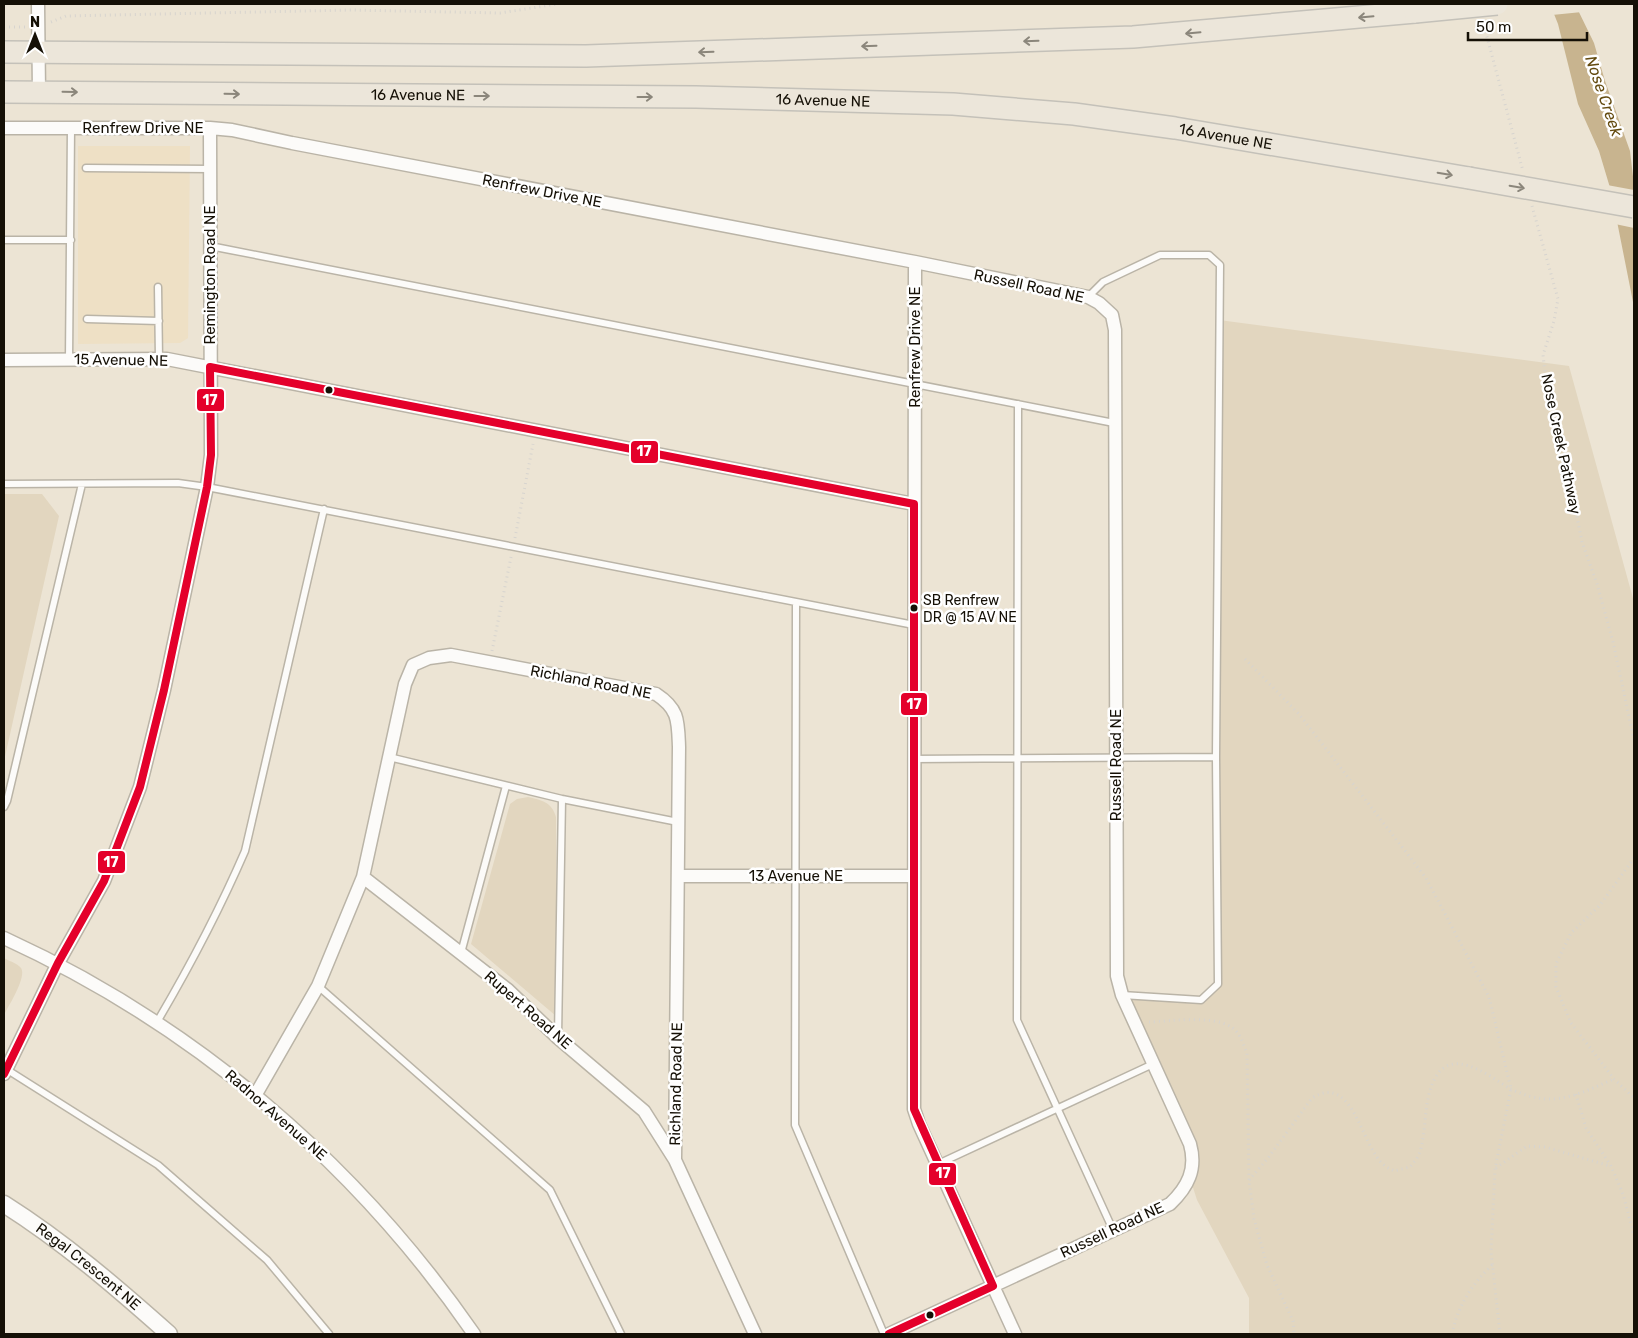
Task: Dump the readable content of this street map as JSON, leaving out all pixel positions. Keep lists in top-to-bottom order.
{
  "streets": {
    "highway": ["16 Avenue NE"],
    "street": [
      "Renfrew Drive NE",
      "Remington Road NE",
      "Russell Road NE",
      "15 Avenue NE",
      "Richland Road NE",
      "13 Avenue NE",
      "Rupert Road NE",
      "Radnor Avenue NE",
      "Regal Crescent NE"
    ],
    "path": ["Nose Creek Pathway"]
  },
  "crossings": [
    ["Renfrew Drive NE", "Remington Road NE"],
    ["Renfrew Drive NE", "Russell Road NE"],
    ["Renfrew Drive NE", "15 Avenue NE"],
    ["Renfrew Drive NE", "13 Avenue NE"],
    ["Remington Road NE", "15 Avenue NE"],
    ["Remington Road NE", "Radnor Avenue NE"],
    ["Richland Road NE", "13 Avenue NE"],
    ["Richland Road NE", "Rupert Road NE"],
    ["Richland Road NE", "Radnor Avenue NE"]
  ],
  "water": ["Nose Creek"],
  "places": ["SB Renfrew DR @ 15 AV NE"],
  "lines": ["transit line 17"],
  "scale_bar": "50 m",
  "north": "top"
}
